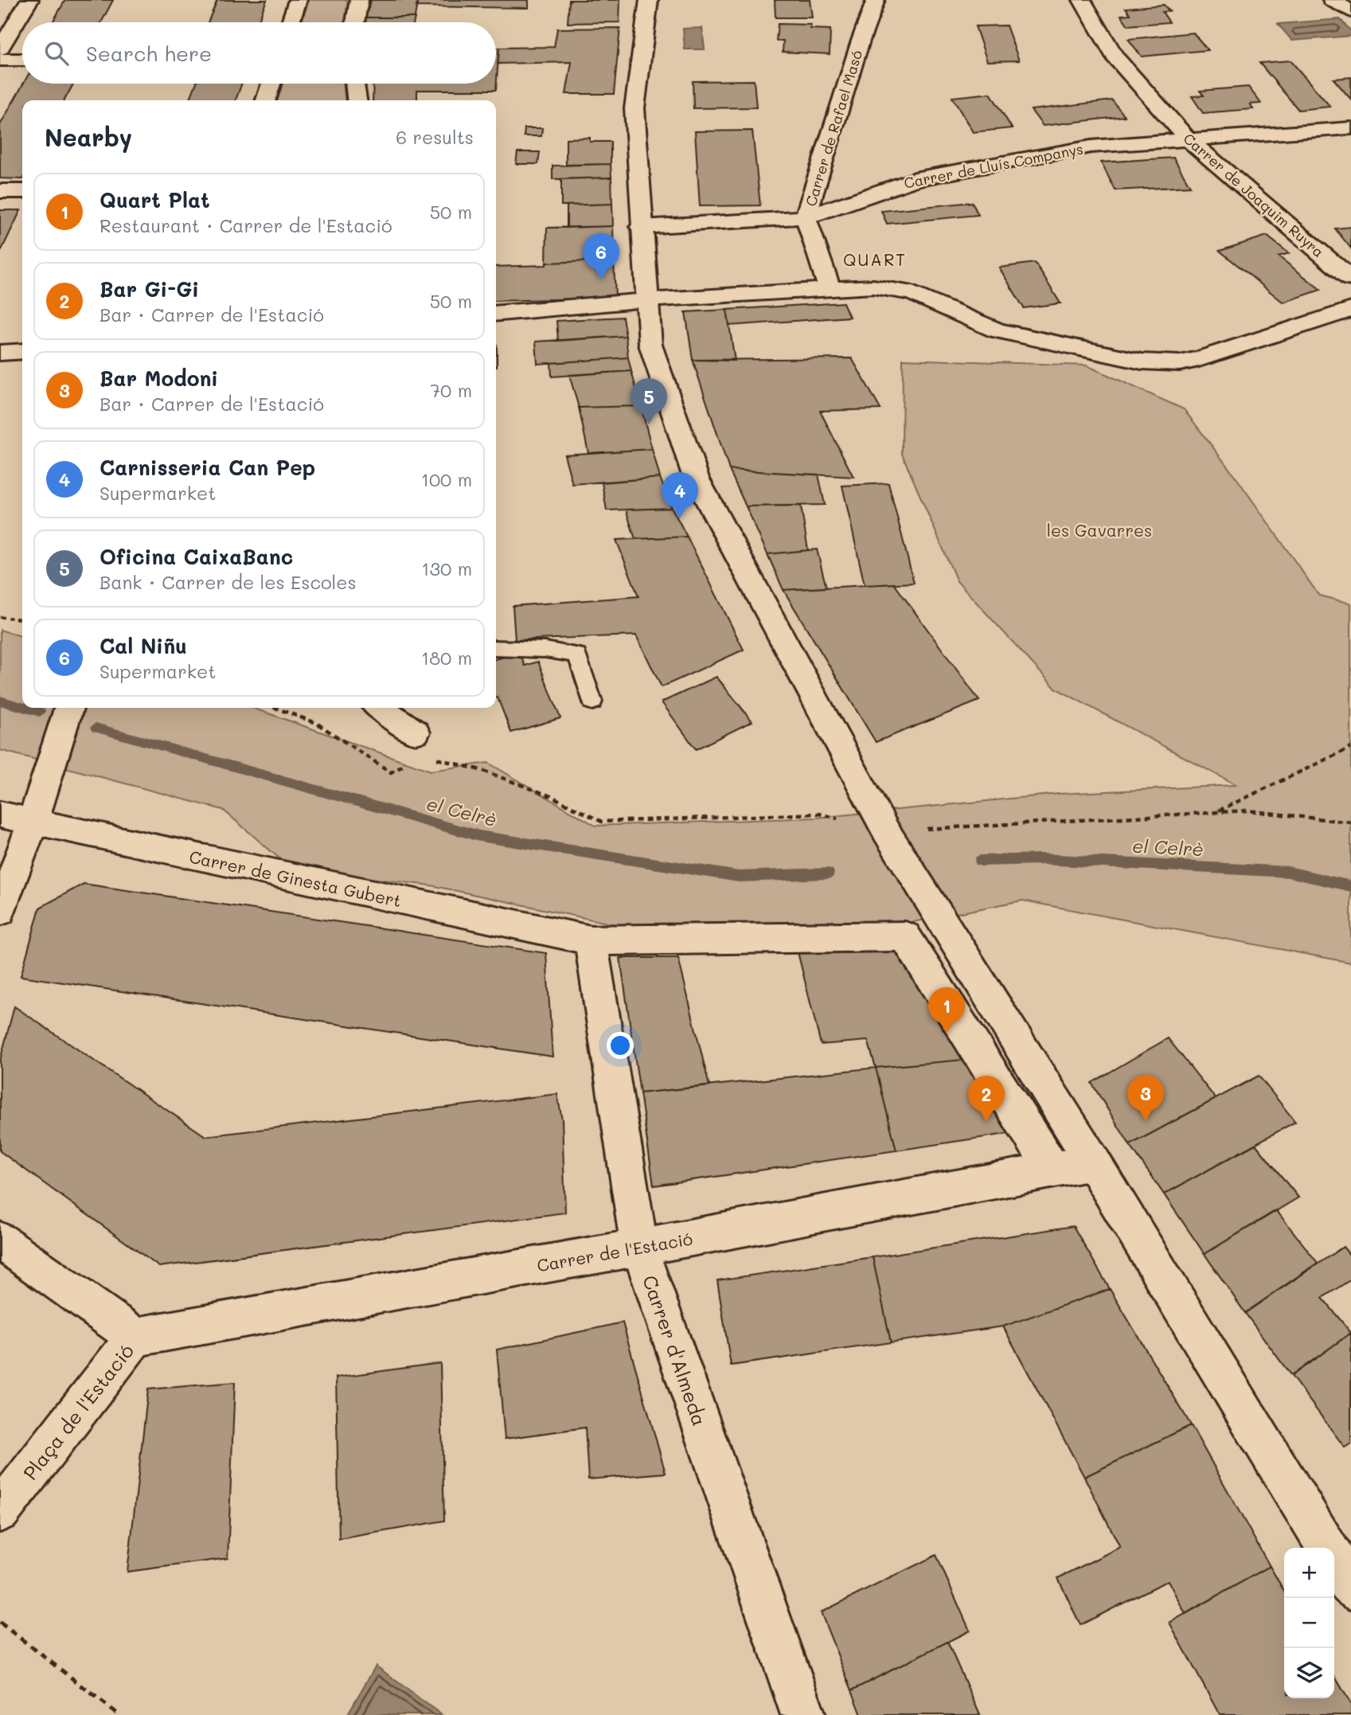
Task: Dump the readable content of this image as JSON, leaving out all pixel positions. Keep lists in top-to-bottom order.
{
  "streets": {
    "street": [
      "Carrer de Rafael Masó",
      "Carrer de Lluís Companys",
      "Carrer de Joaquim Ruyra",
      "Carrer de Ginesta Gubert",
      "Carrer de l'Estació",
      "Carrer d'Almeda",
      "Plaça de l'Estació"
    ]
  },
  "crossings": [
    ["Carrer de Rafael Masó", "Carrer de Lluís Companys"],
    ["Carrer de Lluís Companys", "Carrer de Joaquim Ruyra"],
    ["Carrer de Ginesta Gubert", "Carrer de l'Estació"],
    ["Carrer de Ginesta Gubert", "Carrer d'Almeda"],
    ["Carrer de l'Estació", "Carrer d'Almeda"],
    ["Carrer de l'Estació", "Plaça de l'Estació"]
  ],
  "districts": ["QUART"],
  "water": ["el Celrè"],
  "parks": ["les Gavarres"],
  "page": {
    "search": "Search here",
    "heading": ["Nearby", "6 results"],
    "list": [
      {
        "mark": "1",
        "name": "Quart Plat",
        "note": "Restaurant · Carrer de l'Estació",
        "value": "50 m"
      },
      {
        "mark": "2",
        "name": "Bar Gi-Gi",
        "note": "Bar · Carrer de l'Estació",
        "value": "50 m"
      },
      {
        "mark": "3",
        "name": "Bar Modoni",
        "note": "Bar · Carrer de l'Estació",
        "value": "70 m"
      },
      {
        "mark": "4",
        "name": "Carnisseria Can Pep",
        "note": "Supermarket",
        "value": "100 m"
      },
      {
        "mark": "5",
        "name": "Oficina CaixaBanc",
        "note": "Bank · Carrer de les Escoles",
        "value": "130 m"
      },
      {
        "mark": "6",
        "name": "Cal Niñu",
        "note": "Supermarket",
        "value": "180 m"
      }
    ],
    "pins": [
      "6",
      "5",
      "4",
      "1",
      "3",
      "2"
    ],
    "map_buttons": ["+", "−"]
  }
}
